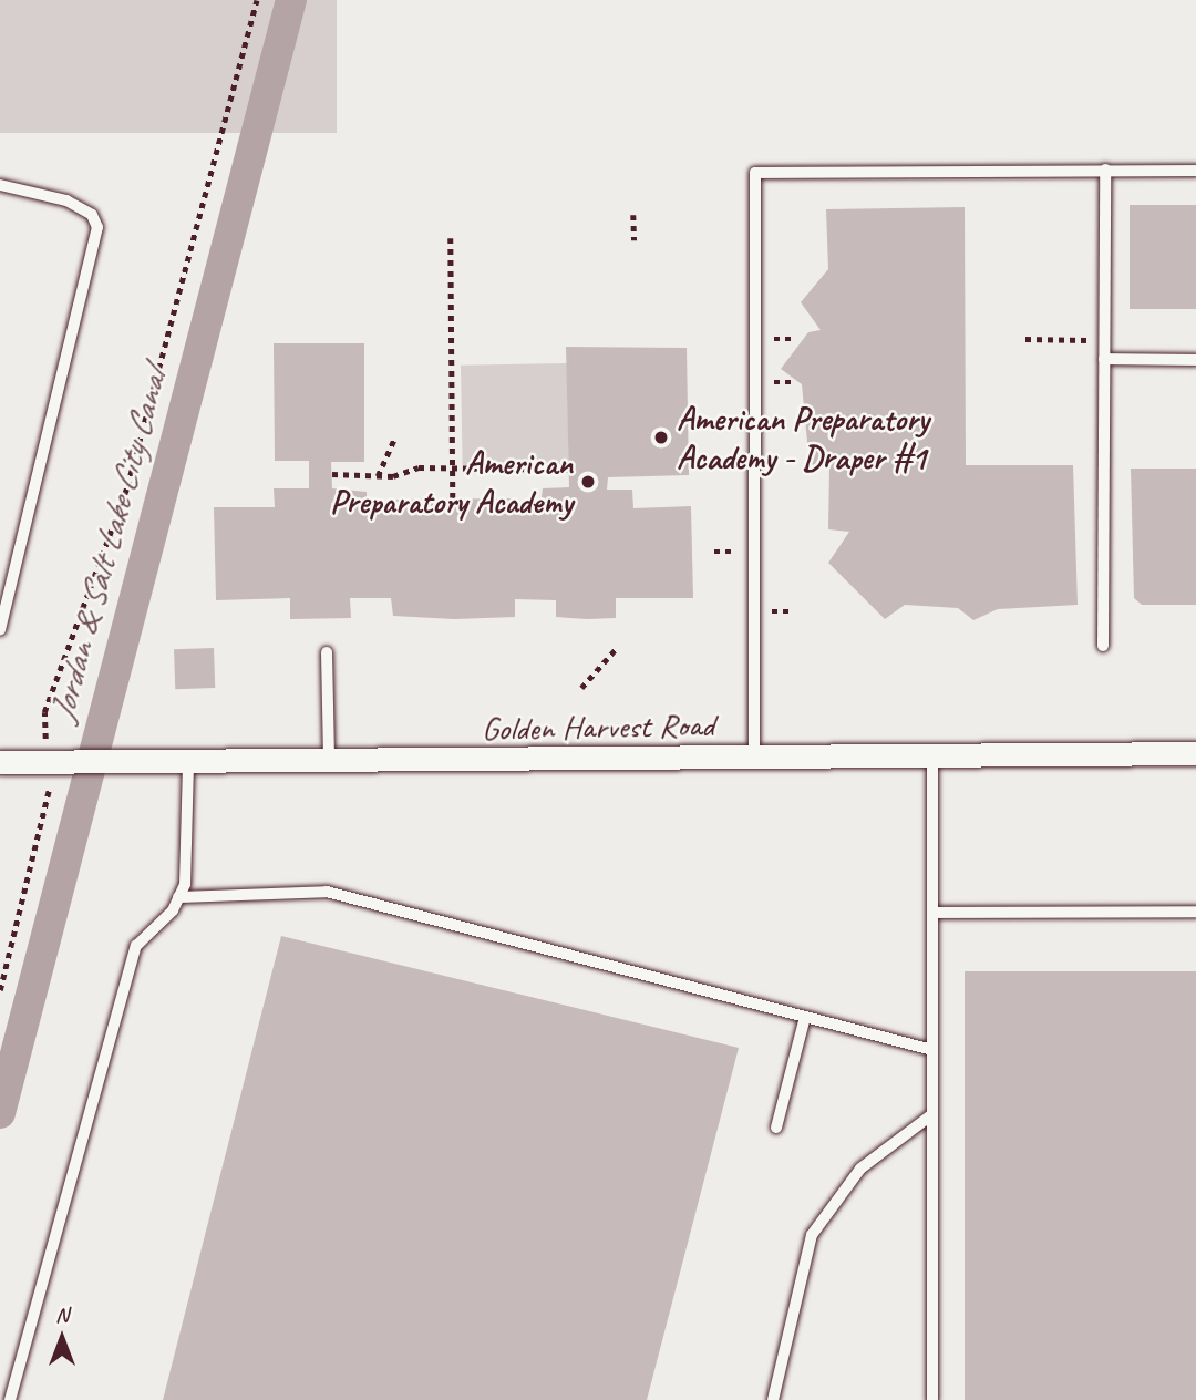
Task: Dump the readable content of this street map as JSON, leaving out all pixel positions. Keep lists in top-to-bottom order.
{
  "streets": {
    "street": ["Golden Harvest Road"]
  },
  "water": ["Jordan & Salt Lake City Canal"],
  "places": ["American Preparatory Academy - Draper #1", "American Preparatory Academy"],
  "north": "top"
}
